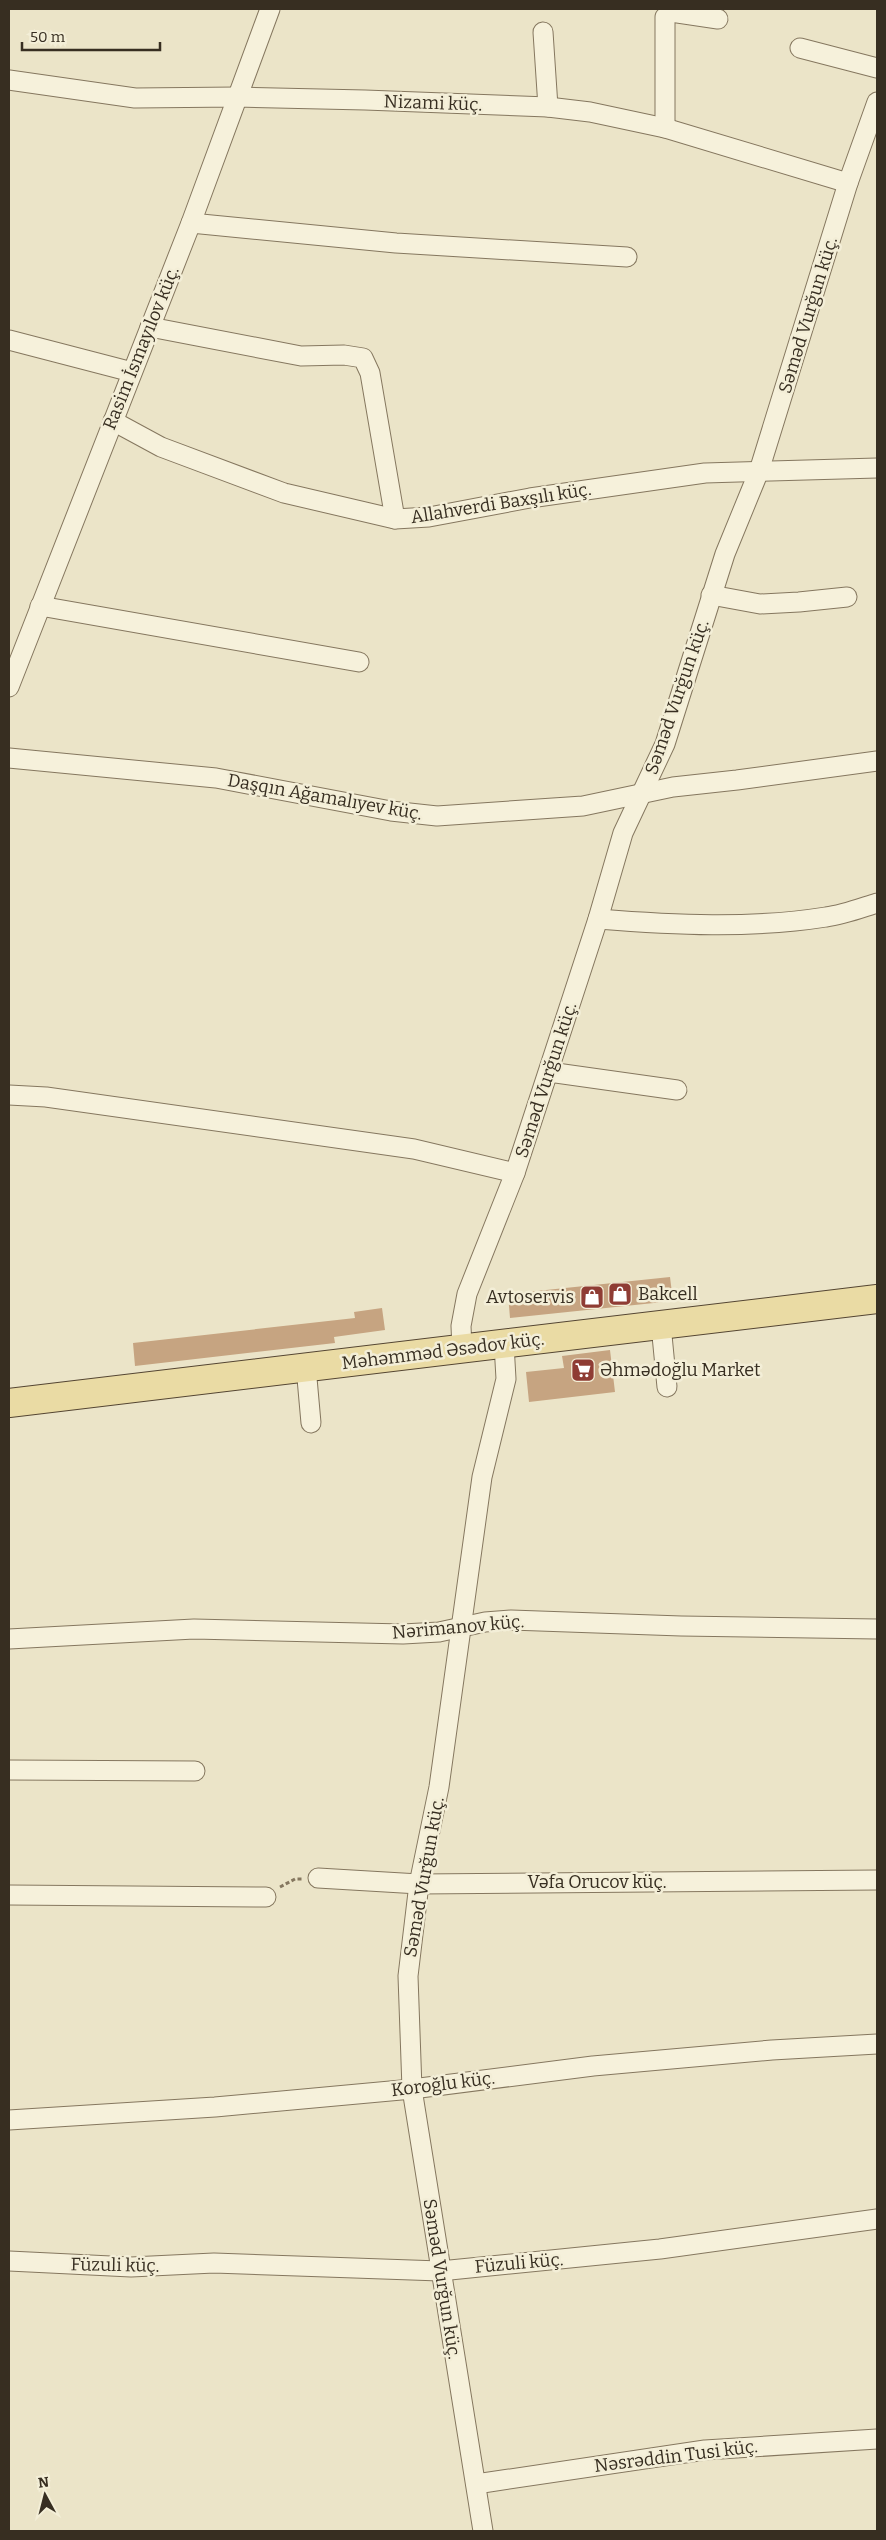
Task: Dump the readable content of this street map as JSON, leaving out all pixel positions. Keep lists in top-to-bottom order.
{
  "streets": {
    "main road": ["Məhəmməd Əsədov küç."],
    "street": [
      "Nizami küç.",
      "Səməd Vurğun küç.",
      "Rasim İsmayılov küç.",
      "Allahverdi Baxşılı küç.",
      "Daşqın Ağamalıyev küç.",
      "Nərimanov küç.",
      "Vəfa Orucov küç.",
      "Koroğlu küç.",
      "Füzuli küç.",
      "Nəsrəddin Tusi küç."
    ]
  },
  "crossings": [
    ["Nizami küç.", "Səməd Vurğun küç."],
    ["Nizami küç.", "Rasim İsmayılov küç."],
    ["Səməd Vurğun küç.", "Allahverdi Baxşılı küç."],
    ["Səməd Vurğun küç.", "Daşqın Ağamalıyev küç."],
    ["Səməd Vurğun küç.", "Məhəmməd Əsədov küç."],
    ["Səməd Vurğun küç.", "Nərimanov küç."],
    ["Səməd Vurğun küç.", "Vəfa Orucov küç."],
    ["Səməd Vurğun küç.", "Koroğlu küç."],
    ["Səməd Vurğun küç.", "Füzuli küç."],
    ["Səməd Vurğun küç.", "Nəsrəddin Tusi küç."],
    ["Rasim İsmayılov küç.", "Allahverdi Baxşılı küç."]
  ],
  "places": {
    "shop": ["Bakcell", "Avtoservis"],
    "supermarket": ["Əhmədoğlu Market"]
  },
  "scale_bar": "50 m",
  "north": "top"
}
